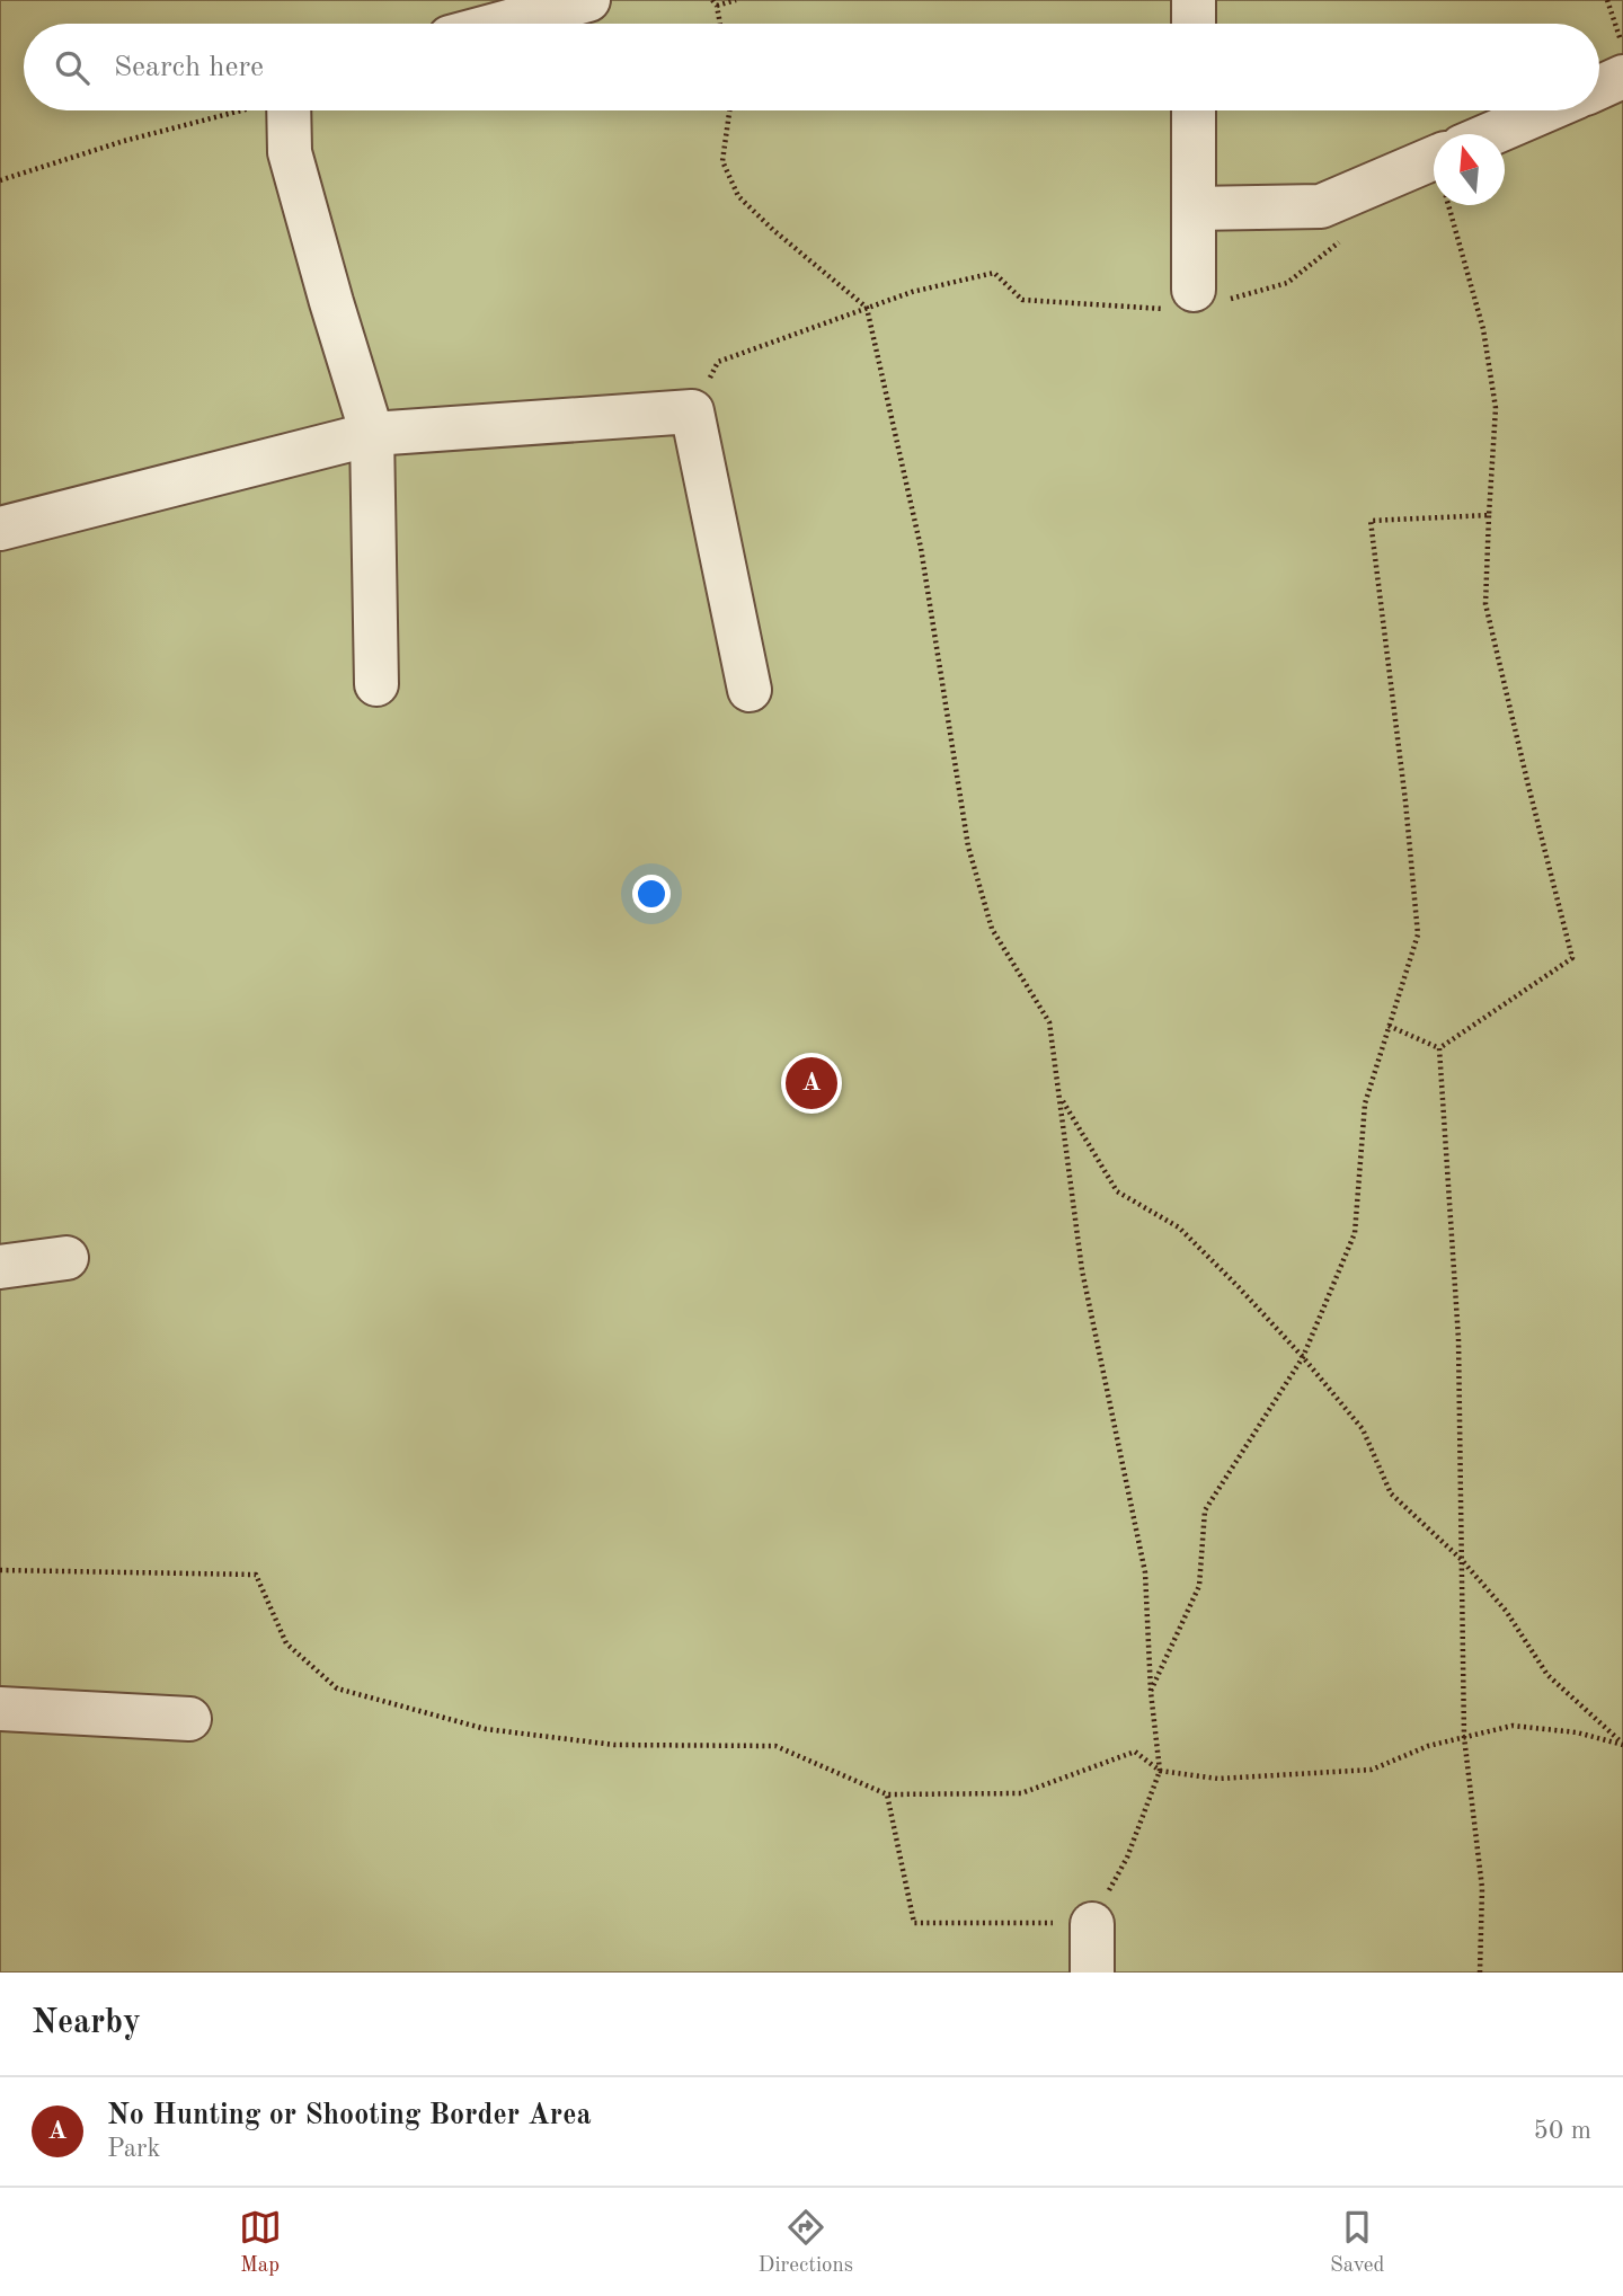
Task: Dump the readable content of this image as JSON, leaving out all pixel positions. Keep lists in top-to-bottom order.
{
  "north": "top",
  "page": {
    "search": "Search here",
    "pins": "A",
    "heading": "Nearby",
    "list": [
      {
        "mark": "A",
        "name": "No Hunting or Shooting Border Area",
        "note": "Park",
        "value": "50 m"
      }
    ],
    "nav": ["Map", "Directions", "Saved"]
  }
}
